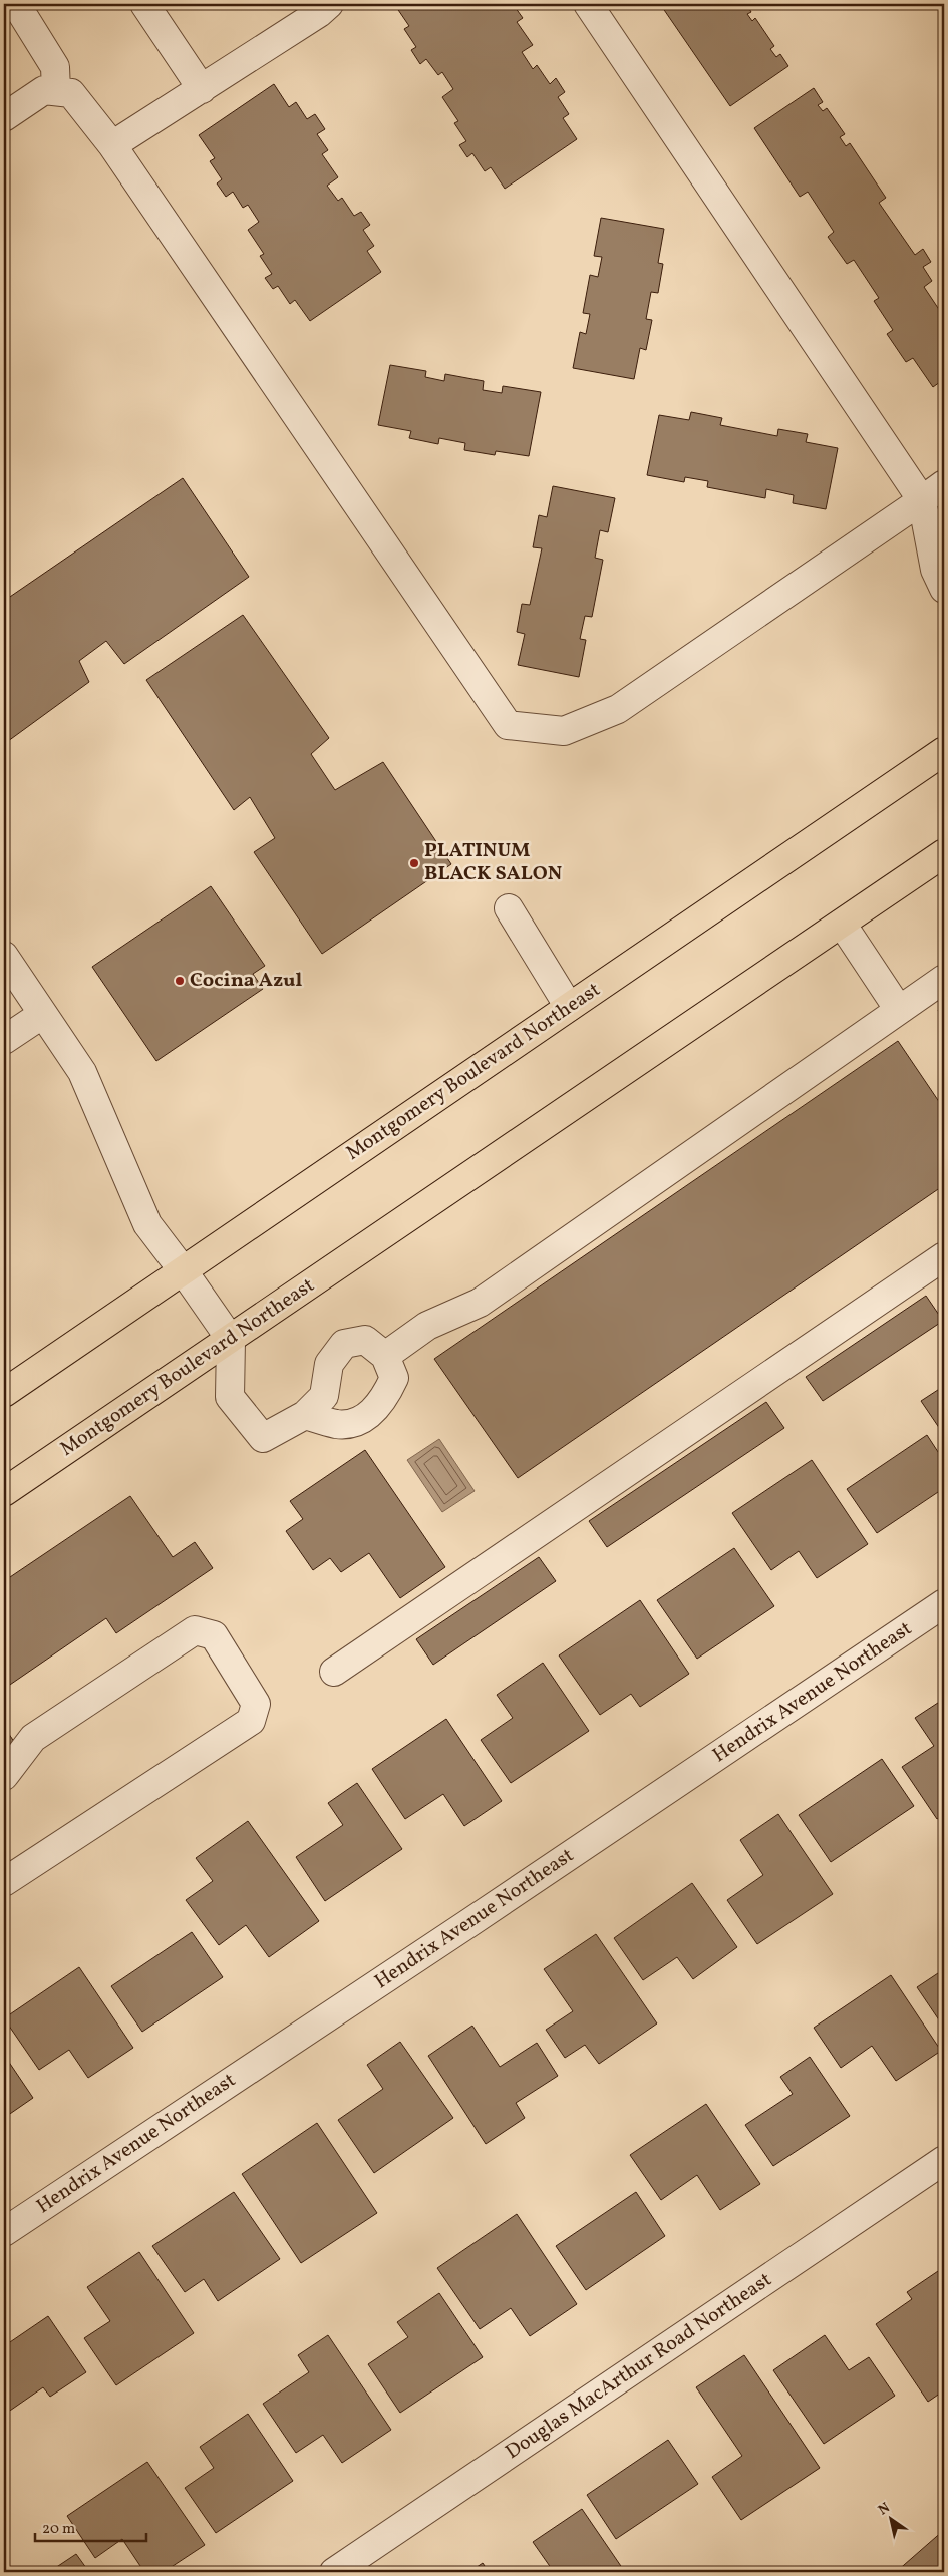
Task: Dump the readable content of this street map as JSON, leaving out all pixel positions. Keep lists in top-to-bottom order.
{
  "streets": {
    "main road": ["Montgomery Boulevard Northeast"],
    "street": ["Hendrix Avenue Northeast", "Douglas MacArthur Road Northeast"]
  },
  "places": ["PLATINUM BLACK SALON", "Cocina Azul"],
  "scale_bar": "20 m",
  "north": "top left"
}
